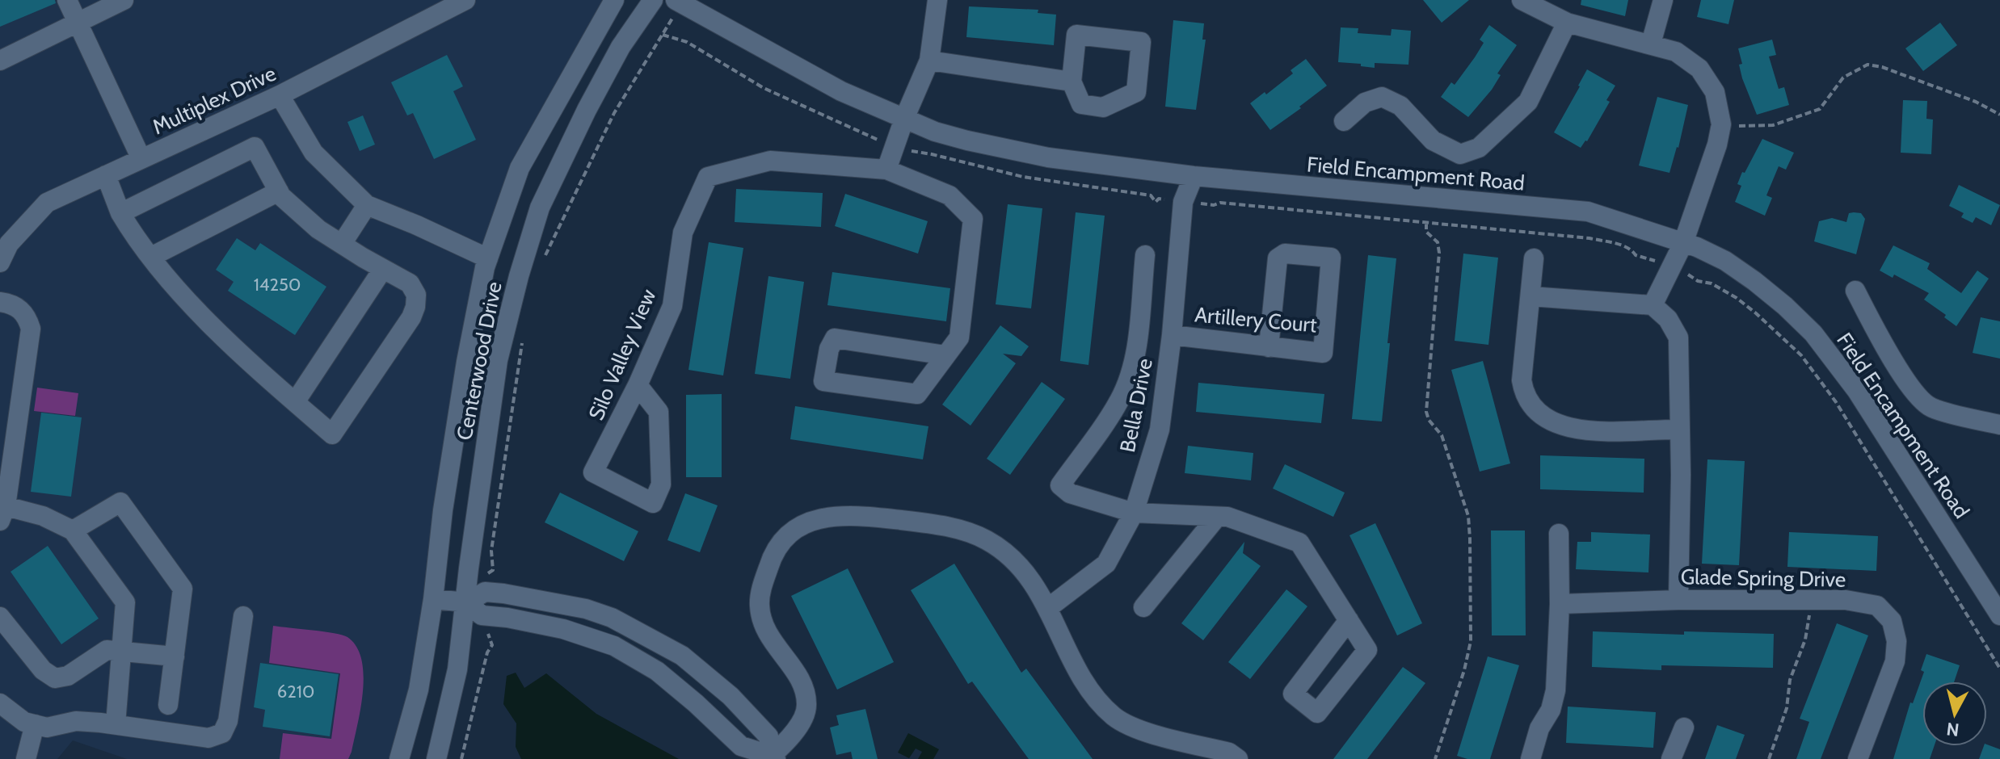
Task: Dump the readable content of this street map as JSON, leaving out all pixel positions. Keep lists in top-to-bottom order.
{
  "streets": {
    "street": [
      "Multiplex Drive",
      "Field Encampment Road",
      "Artillery Court",
      "Silo Valley View",
      "Centerwood Drive",
      "Bella Drive",
      "Glade Spring Drive"
    ]
  },
  "crossings": [
    ["Field Encampment Road", "Bella Drive"],
    ["Artillery Court", "Bella Drive"]
  ],
  "house_numbers": ["14250", "6210"],
  "north": "bottom"
}
